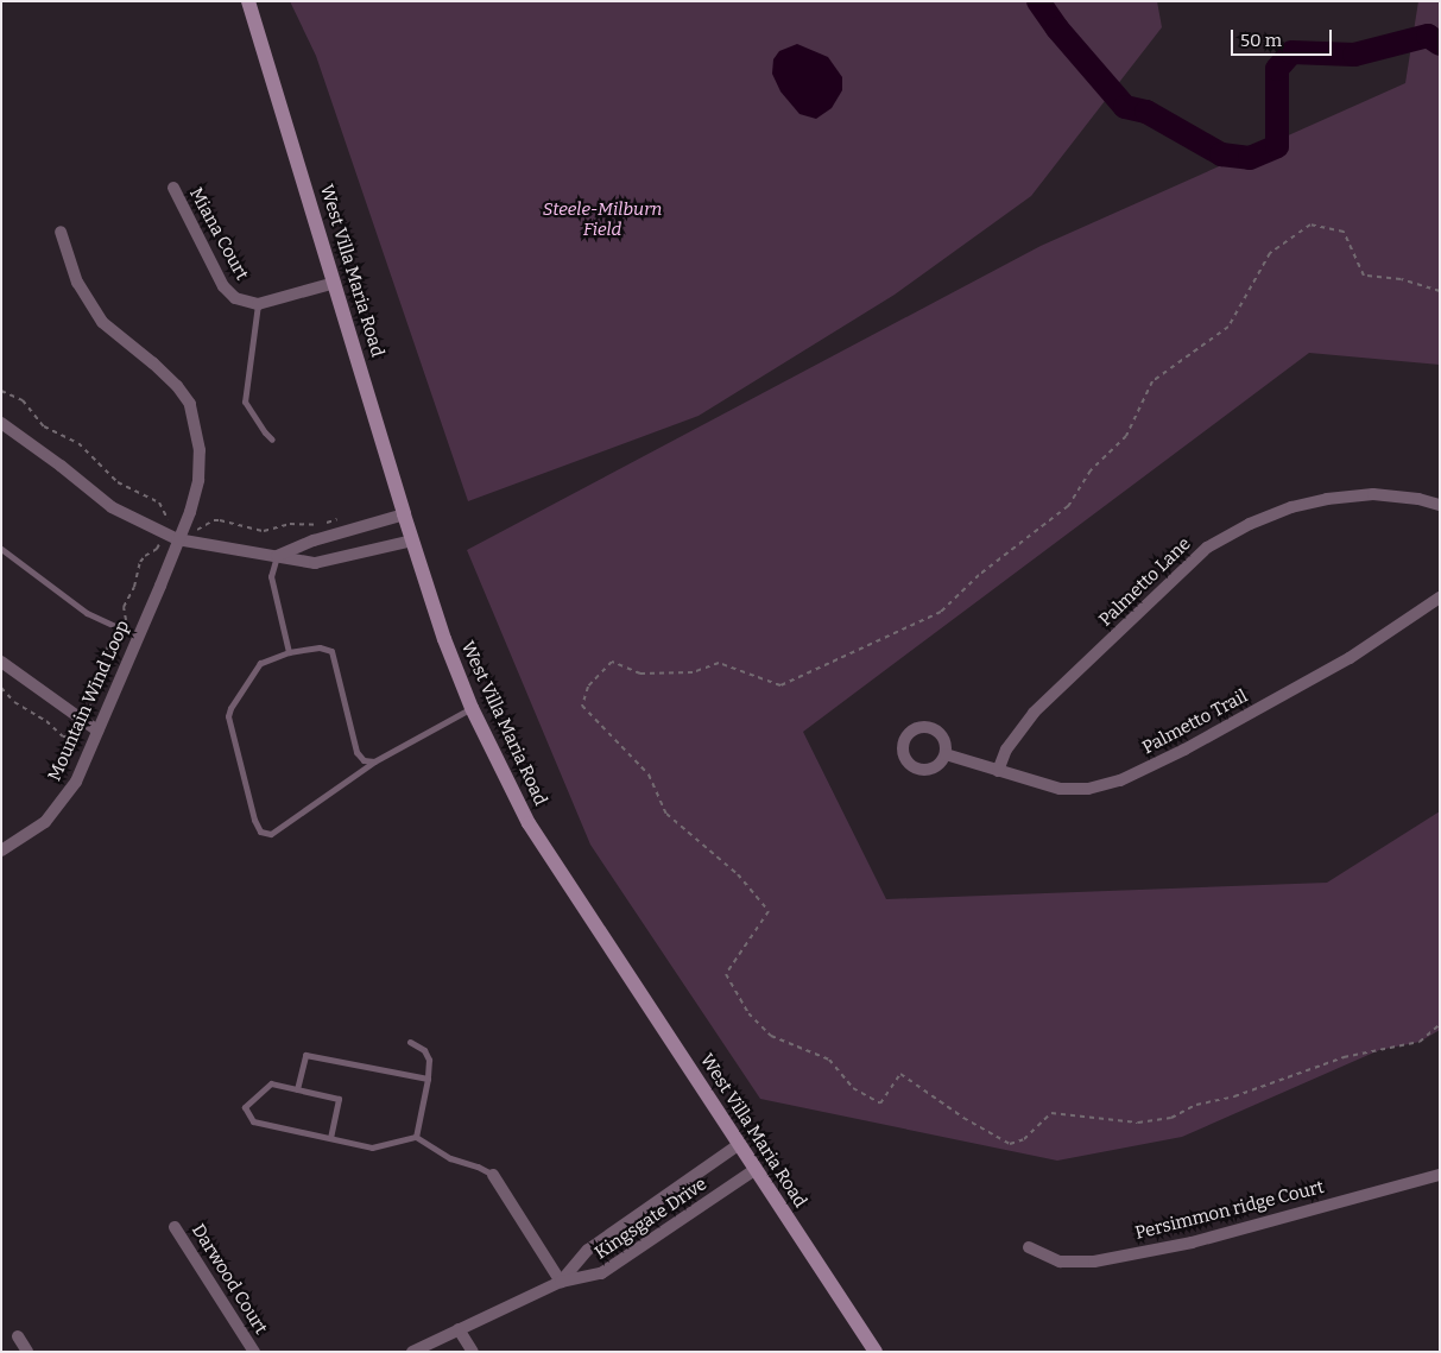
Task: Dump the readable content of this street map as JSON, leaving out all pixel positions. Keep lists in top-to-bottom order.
{
  "streets": {
    "main road": ["West Villa Maria Road"],
    "street": [
      "Miana Court",
      "Palmetto Lane",
      "Mountain Wind Loop",
      "Palmetto Trail",
      "Persimmon ridge Court",
      "Kingsgate Drive",
      "Darwood Court"
    ]
  },
  "crossings": [
    ["West Villa Maria Road", "Kingsgate Drive"],
    ["Palmetto Lane", "Palmetto Trail"]
  ],
  "parks": ["Steele-Milburn Field"],
  "scale_bar": "50 m"
}
